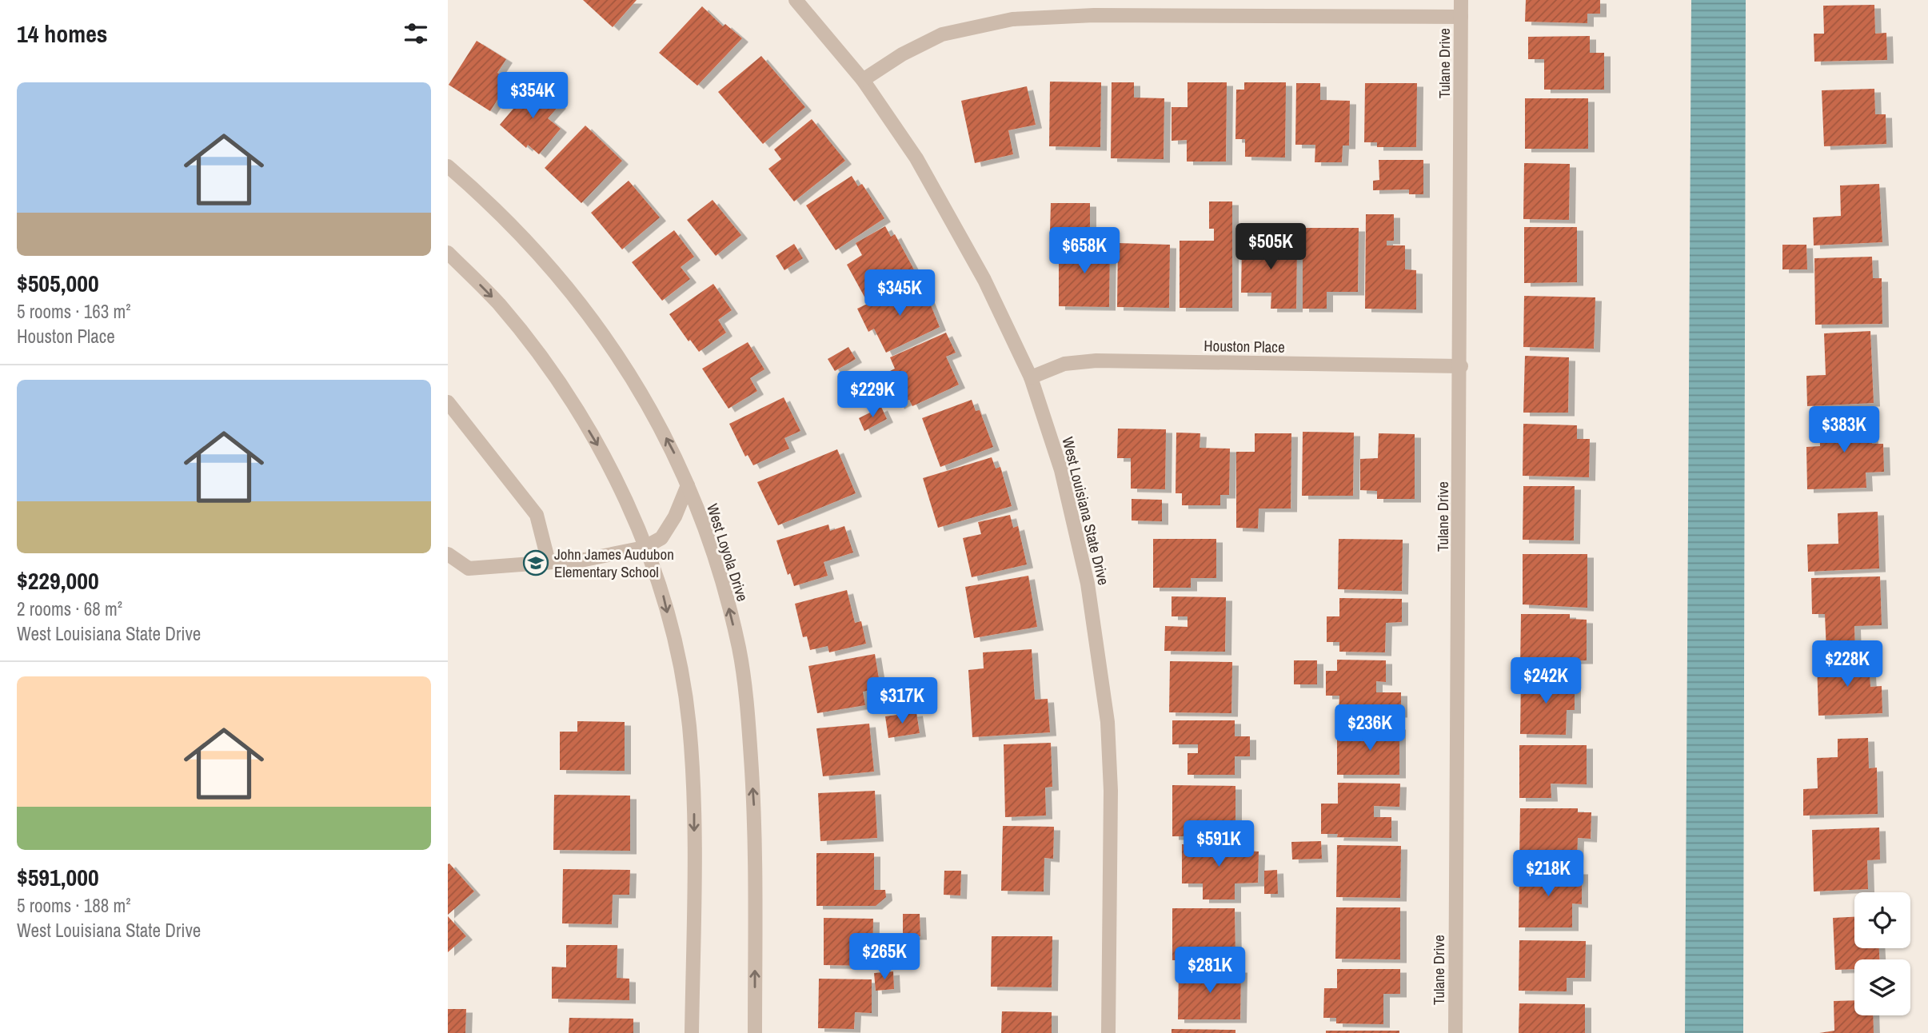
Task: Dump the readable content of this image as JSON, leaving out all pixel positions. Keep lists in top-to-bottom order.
{
  "streets": {
    "street": [
      "Tulane Drive",
      "Houston Place",
      "West Louisiana State Drive",
      "West Loyola Drive"
    ]
  },
  "crossings": [
    ["Tulane Drive", "Houston Place"],
    ["Houston Place", "West Louisiana State Drive"]
  ],
  "places": {
    "school or university": ["John James Audubon Elementary School"]
  },
  "page": {
    "heading": "14 homes",
    "list": [
      {
        "name": "$505,000",
        "note": "5 rooms · 163 m² · Houston Place"
      },
      {
        "name": "$229,000",
        "note": "2 rooms · 68 m² · West Louisiana State Drive"
      },
      {
        "name": "$591,000",
        "note": "5 rooms · 188 m² · West Louisiana State Drive"
      }
    ],
    "price": [
      "$354K",
      "$505K",
      "$658K",
      "$345K",
      "$229K",
      "$383K",
      "$228K",
      "$242K",
      "$317K",
      "$236K",
      "$591K",
      "$218K",
      "$265K",
      "$281K"
    ]
  }
}
